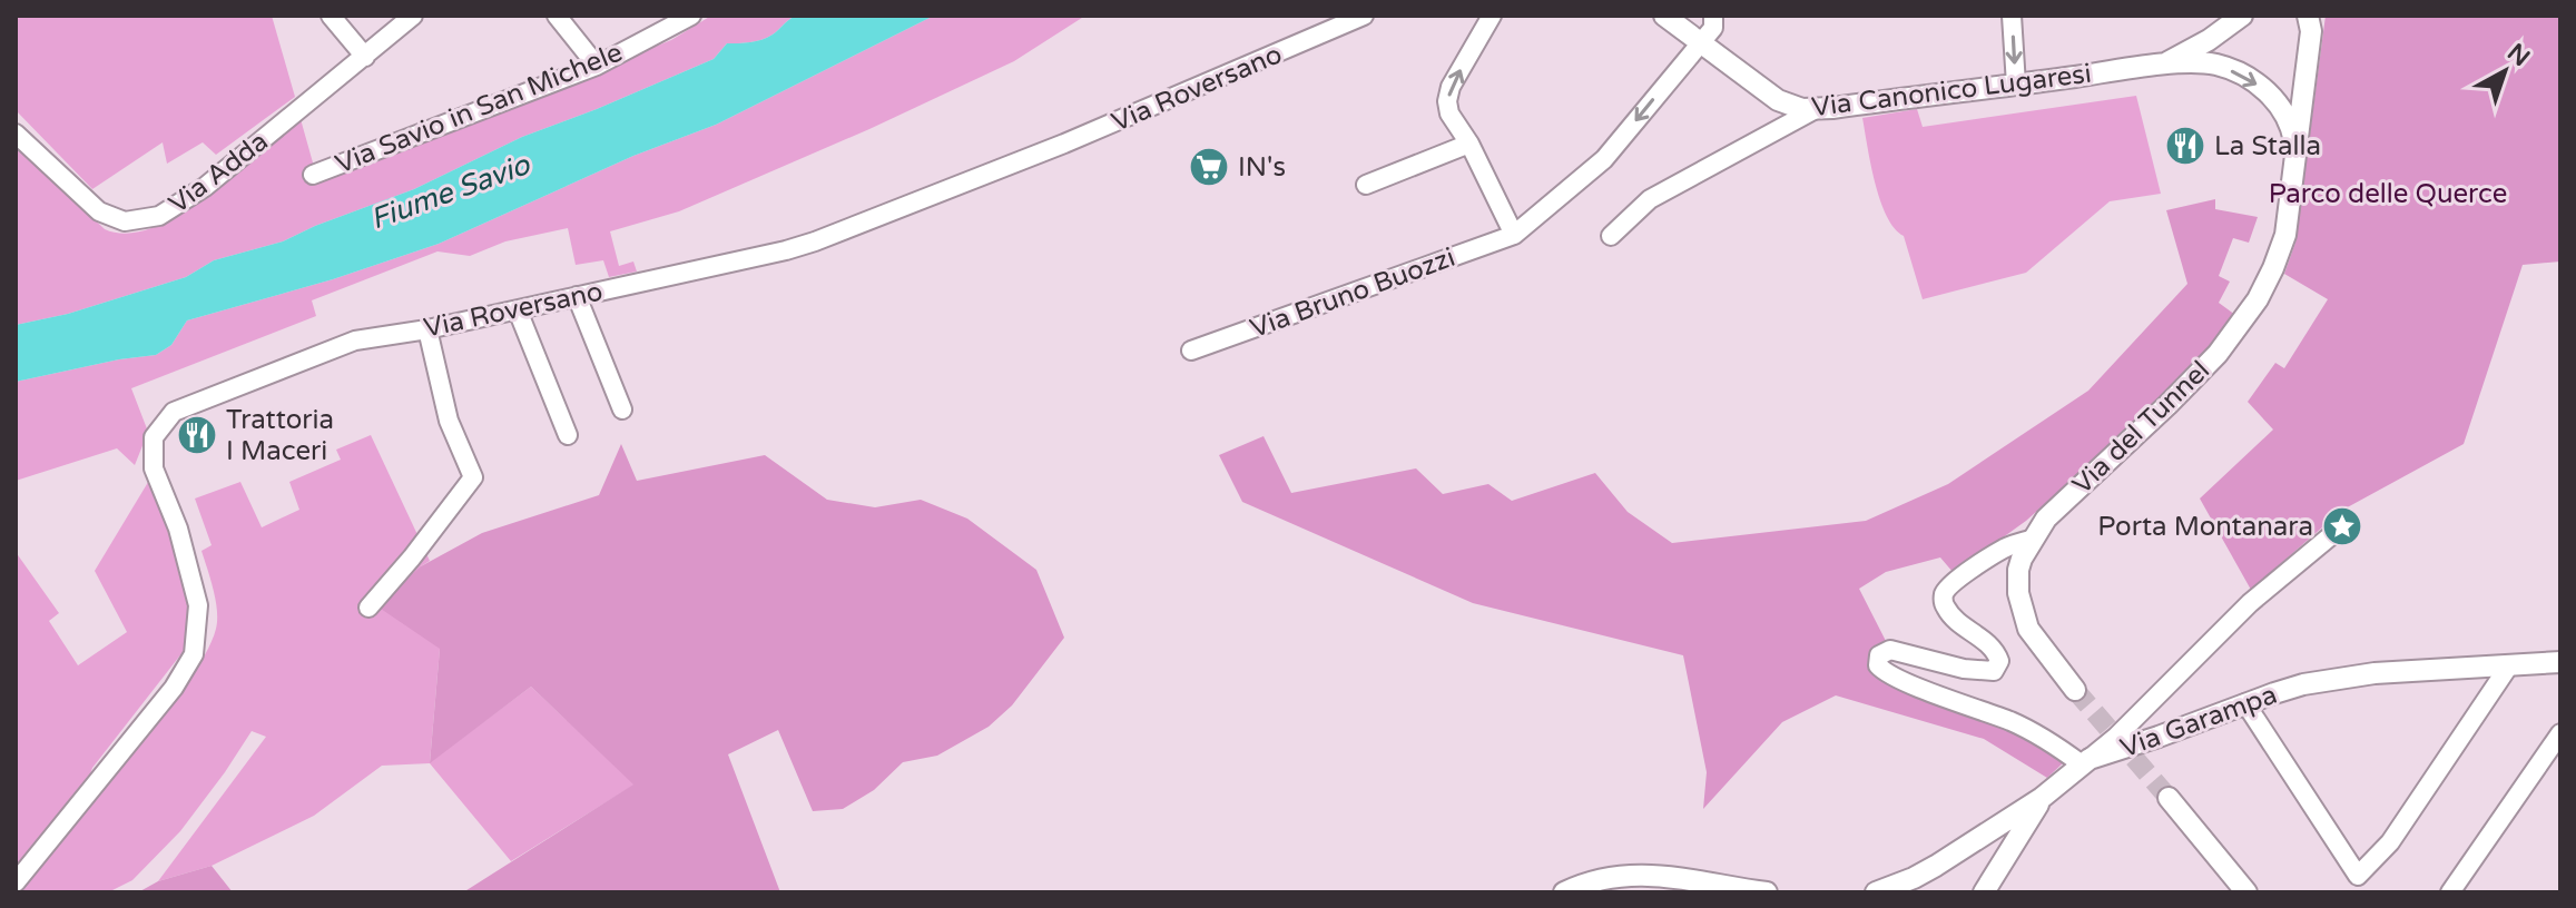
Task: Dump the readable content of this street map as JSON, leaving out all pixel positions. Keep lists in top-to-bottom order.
{
  "streets": {
    "street": [
      "Via Roversano",
      "Via Canonico Lugaresi",
      "Via Savio in San Michele",
      "Via Adda",
      "Via Bruno Buozzi",
      "Via del Tunnel",
      "Via Garampa"
    ]
  },
  "crossings": [
    ["Via Canonico Lugaresi", "Via del Tunnel"]
  ],
  "water": ["Fiume Savio"],
  "parks": ["Parco delle Querce"],
  "places": {
    "restaurant": ["La Stalla", "Trattoria I Maceri"],
    "supermarket": ["IN's"],
    "place": ["Porta Montanara"]
  },
  "north": "top right"
}
